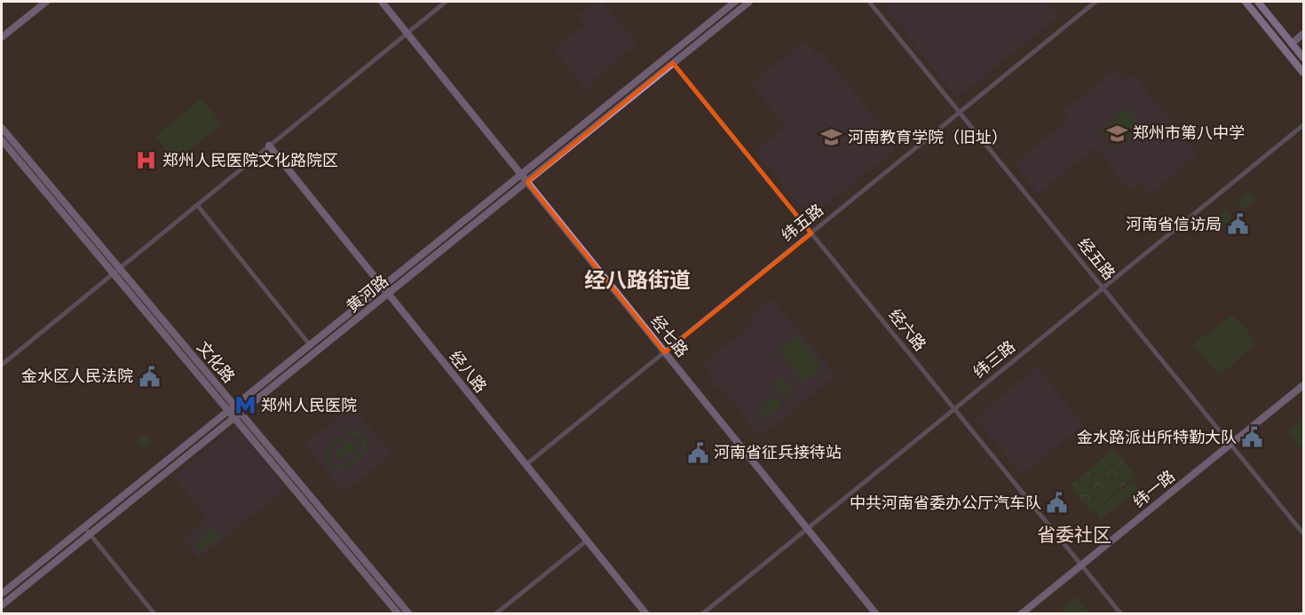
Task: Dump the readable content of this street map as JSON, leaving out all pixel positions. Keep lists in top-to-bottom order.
{
  "streets": {
    "main road": [
      "黄河路",
      "经七路",
      "文化路",
      "经八路",
      "纬一路"
    ],
    "street": [
      "纬五路",
      "经五路",
      "经六路",
      "纬三路"
    ]
  },
  "crossings": [
    ["纬五路", "经五路"],
    ["纬五路", "经六路"],
    ["纬五路", "经七路"],
    ["纬五路", "经八路"],
    ["经五路", "纬三路"],
    ["经五路", "纬一路"],
    ["黄河路", "经六路"],
    ["黄河路", "经七路"],
    ["黄河路", "文化路"],
    ["黄河路", "经八路"],
    ["经六路", "纬三路"],
    ["经六路", "纬一路"],
    ["经七路", "纬三路"]
  ],
  "districts": ["经八路街道", "省委社区"],
  "places": {
    "school or university": ["郑州市第八中学", "河南教育学院（旧址）"],
    "hospital": ["郑州人民医院文化路院区"],
    "public building": [
      "河南省信访局",
      "金水区人民法院",
      "金水路派出所特勤大队",
      "河南省征兵接待站",
      "中共河南省委办公厅汽车队"
    ],
    "metro station": ["郑州人民医院"]
  }
}
